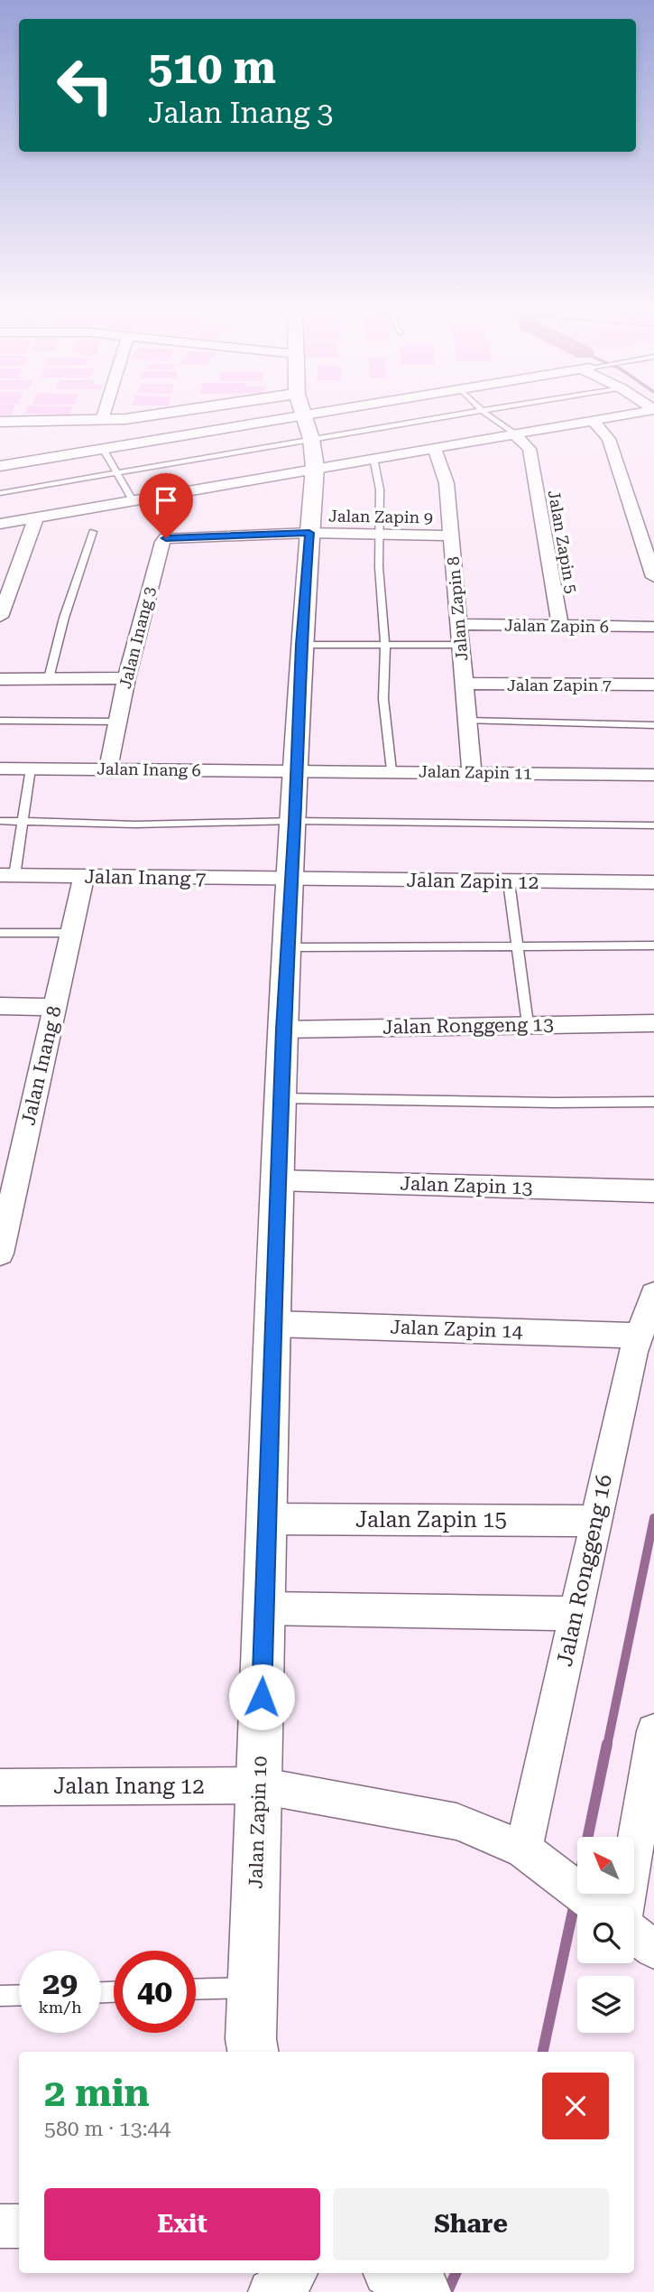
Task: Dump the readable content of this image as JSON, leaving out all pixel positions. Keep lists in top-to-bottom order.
{
  "streets": {
    "street": [
      "Jalan Zapin 9",
      "Jalan Zapin 5",
      "Jalan Zapin 8",
      "Jalan Zapin 6",
      "Jalan Inang 3",
      "Jalan Zapin 7",
      "Jalan Inang 6",
      "Jalan Zapin 11",
      "Jalan Inang 7",
      "Jalan Zapin 12",
      "Jalan Ronggeng 13",
      "Jalan Inang 8",
      "Jalan Zapin 13",
      "Jalan Zapin 14",
      "Jalan Zapin 15",
      "Jalan Ronggeng 16",
      "Jalan Inang 12",
      "Jalan Zapin 10"
    ]
  },
  "crossings": [
    ["Jalan Zapin 9", "Jalan Zapin 8"],
    ["Jalan Zapin 9", "Jalan Inang 3"],
    ["Jalan Zapin 9", "Jalan Zapin 10"],
    ["Jalan Zapin 5", "Jalan Zapin 6"],
    ["Jalan Zapin 8", "Jalan Zapin 6"],
    ["Jalan Zapin 8", "Jalan Zapin 7"],
    ["Jalan Zapin 8", "Jalan Zapin 11"],
    ["Jalan Inang 3", "Jalan Inang 6"],
    ["Jalan Inang 3", "Jalan Zapin 10"],
    ["Jalan Inang 6", "Jalan Zapin 11"],
    ["Jalan Inang 6", "Jalan Zapin 10"],
    ["Jalan Zapin 11", "Jalan Zapin 10"],
    ["Jalan Inang 7", "Jalan Zapin 12"],
    ["Jalan Inang 7", "Jalan Inang 8"],
    ["Jalan Inang 7", "Jalan Zapin 10"],
    ["Jalan Zapin 12", "Jalan Zapin 10"],
    ["Jalan Ronggeng 13", "Jalan Zapin 10"],
    ["Jalan Zapin 13", "Jalan Zapin 10"],
    ["Jalan Zapin 14", "Jalan Ronggeng 16"],
    ["Jalan Zapin 14", "Jalan Zapin 10"],
    ["Jalan Zapin 15", "Jalan Ronggeng 16"],
    ["Jalan Zapin 15", "Jalan Zapin 10"],
    ["Jalan Ronggeng 16", "Jalan Inang 12"],
    ["Jalan Inang 12", "Jalan Zapin 10"]
  ],
  "north": "top left",
  "page": {
    "turn": ["510 m", "Jalan Inang 3"],
    "speed": "29 km/h",
    "limit": "40",
    "heading": ["2 min", "580 m · 13:44"],
    "buttons": ["Exit", "Share"]
  }
}
